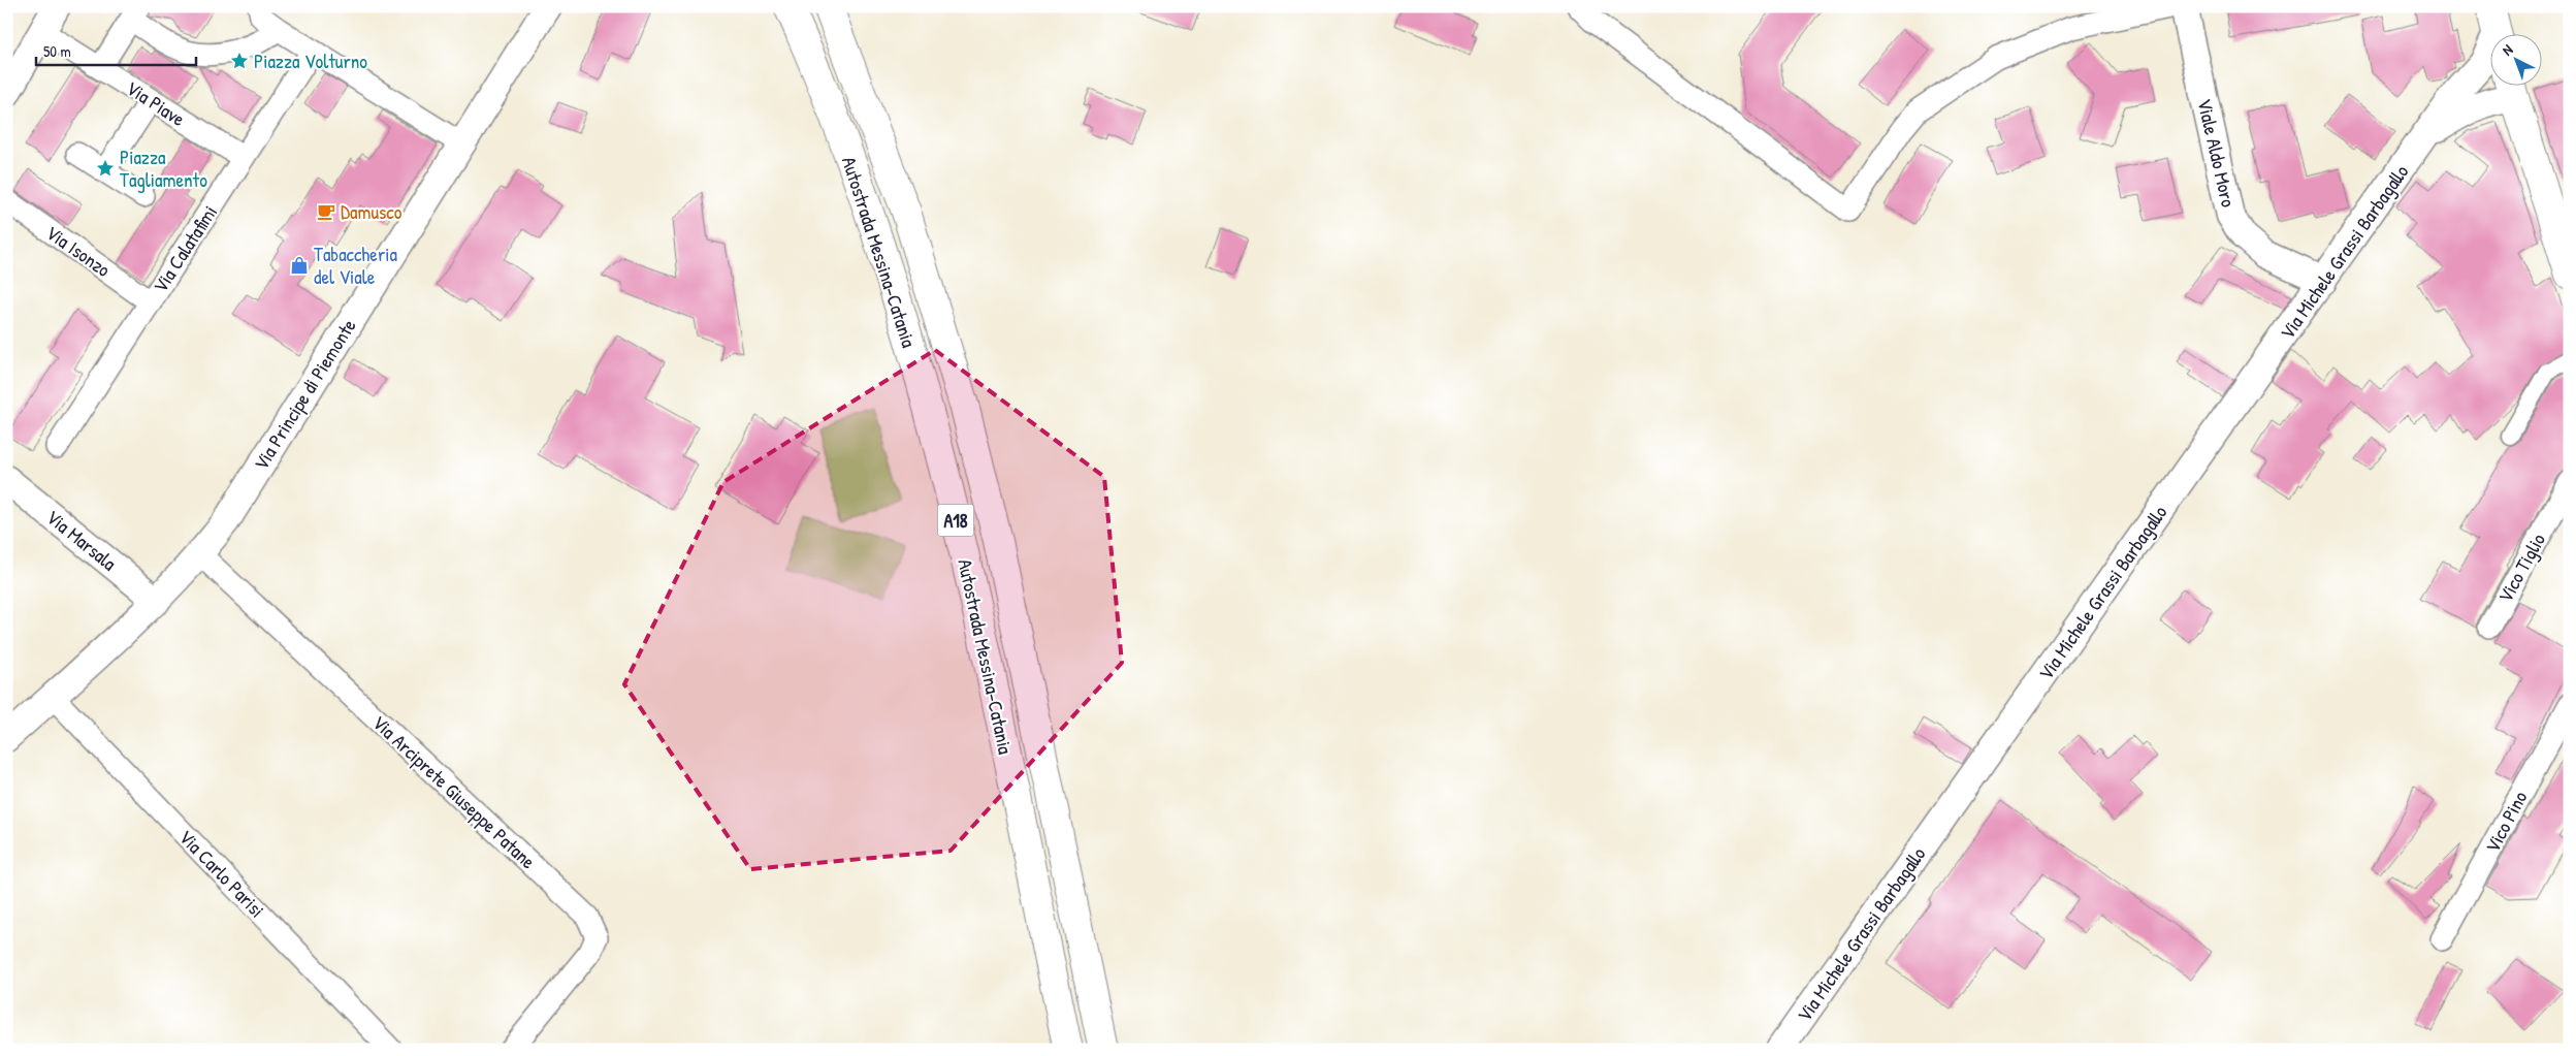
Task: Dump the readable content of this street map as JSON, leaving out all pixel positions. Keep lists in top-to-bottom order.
{
  "streets": {
    "main road": ["Autostrada Messina-Catania", "A18"],
    "street": [
      "Via Piave",
      "Viale Aldo Moro",
      "Via Calatafimi",
      "Via Isonzo",
      "Via Michele Grassi Barbagallo",
      "Via Principe di Piemonte",
      "Via Marsala",
      "Vico Tiglio",
      "Via Arciprete Giuseppe Patane",
      "Vico Pino",
      "Via Carlo Parisi"
    ]
  },
  "crossings": [
    ["Via Piave", "Via Calatafimi"],
    ["Viale Aldo Moro", "Via Michele Grassi Barbagallo"],
    ["Via Calatafimi", "Via Isonzo"],
    ["Via Principe di Piemonte", "Via Marsala"],
    ["Via Principe di Piemonte", "Via Arciprete Giuseppe Patane"],
    ["Via Principe di Piemonte", "Via Carlo Parisi"]
  ],
  "places": {
    "place": ["Piazza Volturno", "Piazza Tagliamento"],
    "cafe": ["Damusco"],
    "shop": ["Tabaccheria del Viale"]
  },
  "scale_bar": "50 m",
  "north": "top left"
}
